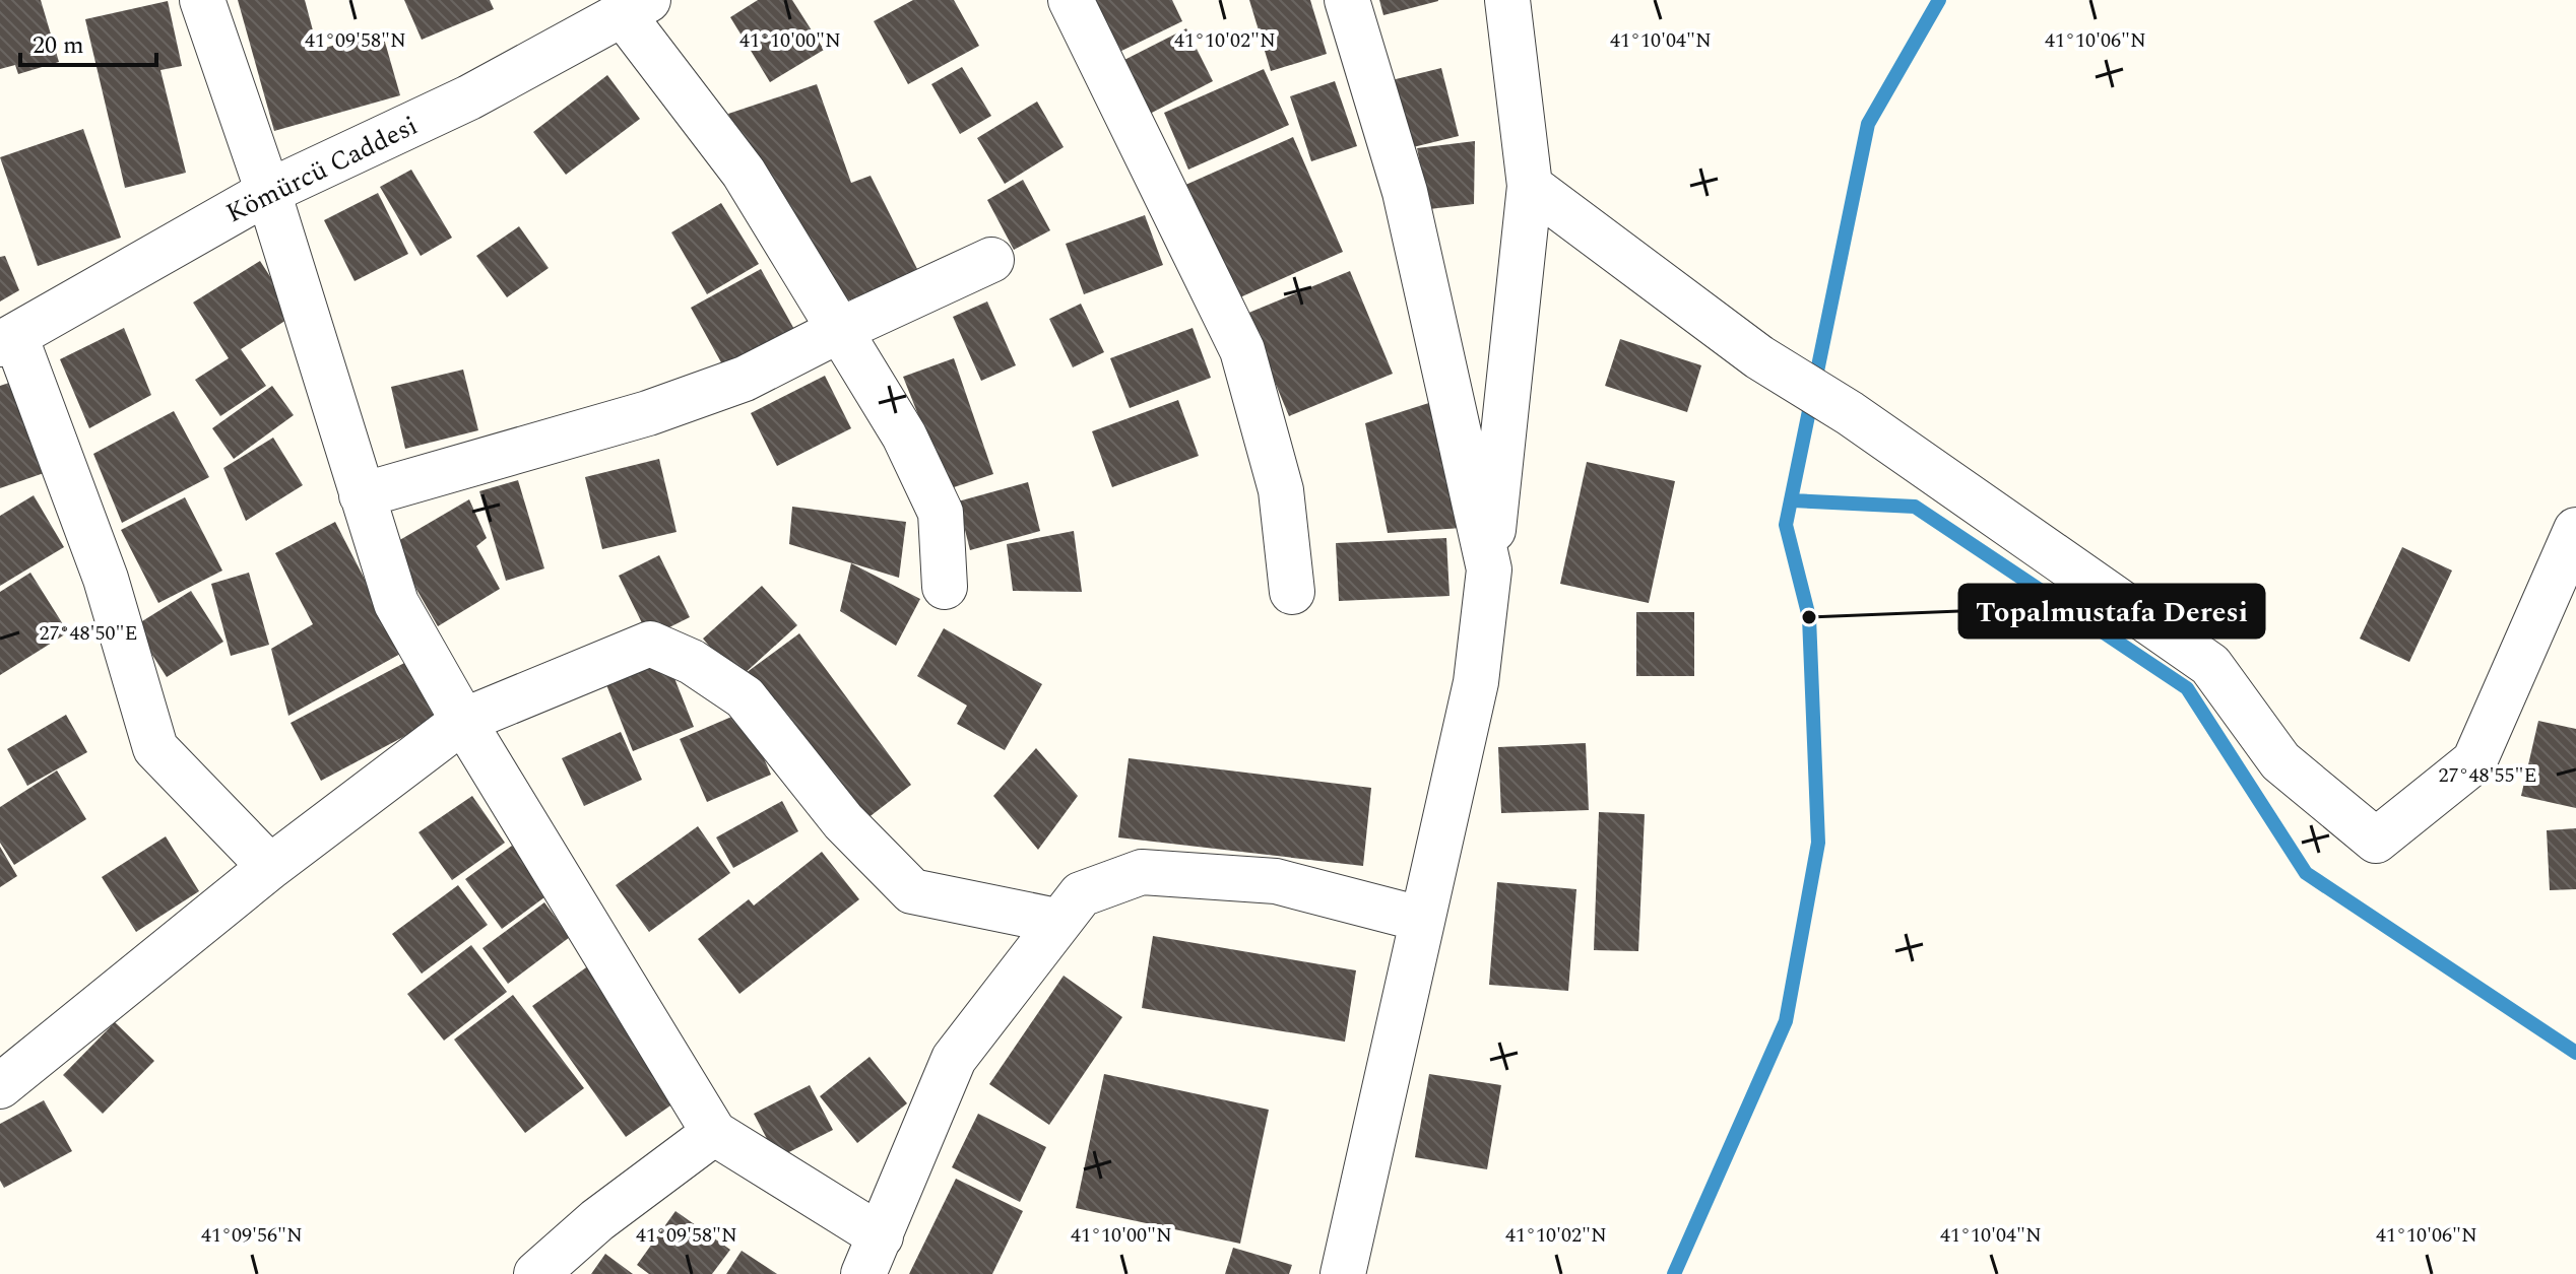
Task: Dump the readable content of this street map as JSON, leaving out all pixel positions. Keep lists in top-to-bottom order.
{
  "streets": {
    "street": ["Kömürcü Caddesi"]
  },
  "places": ["Topalmustafa Deresi"],
  "scale_bar": "20 m",
  "coordinates": [
    "41°09'58\"N",
    "41°10'00\"N",
    "41°10'02\"N",
    "41°10'04\"N",
    "41°10'06\"N",
    "27°48'50\"E",
    "27°48'55\"E",
    "41°09'56\"N"
  ]
}
